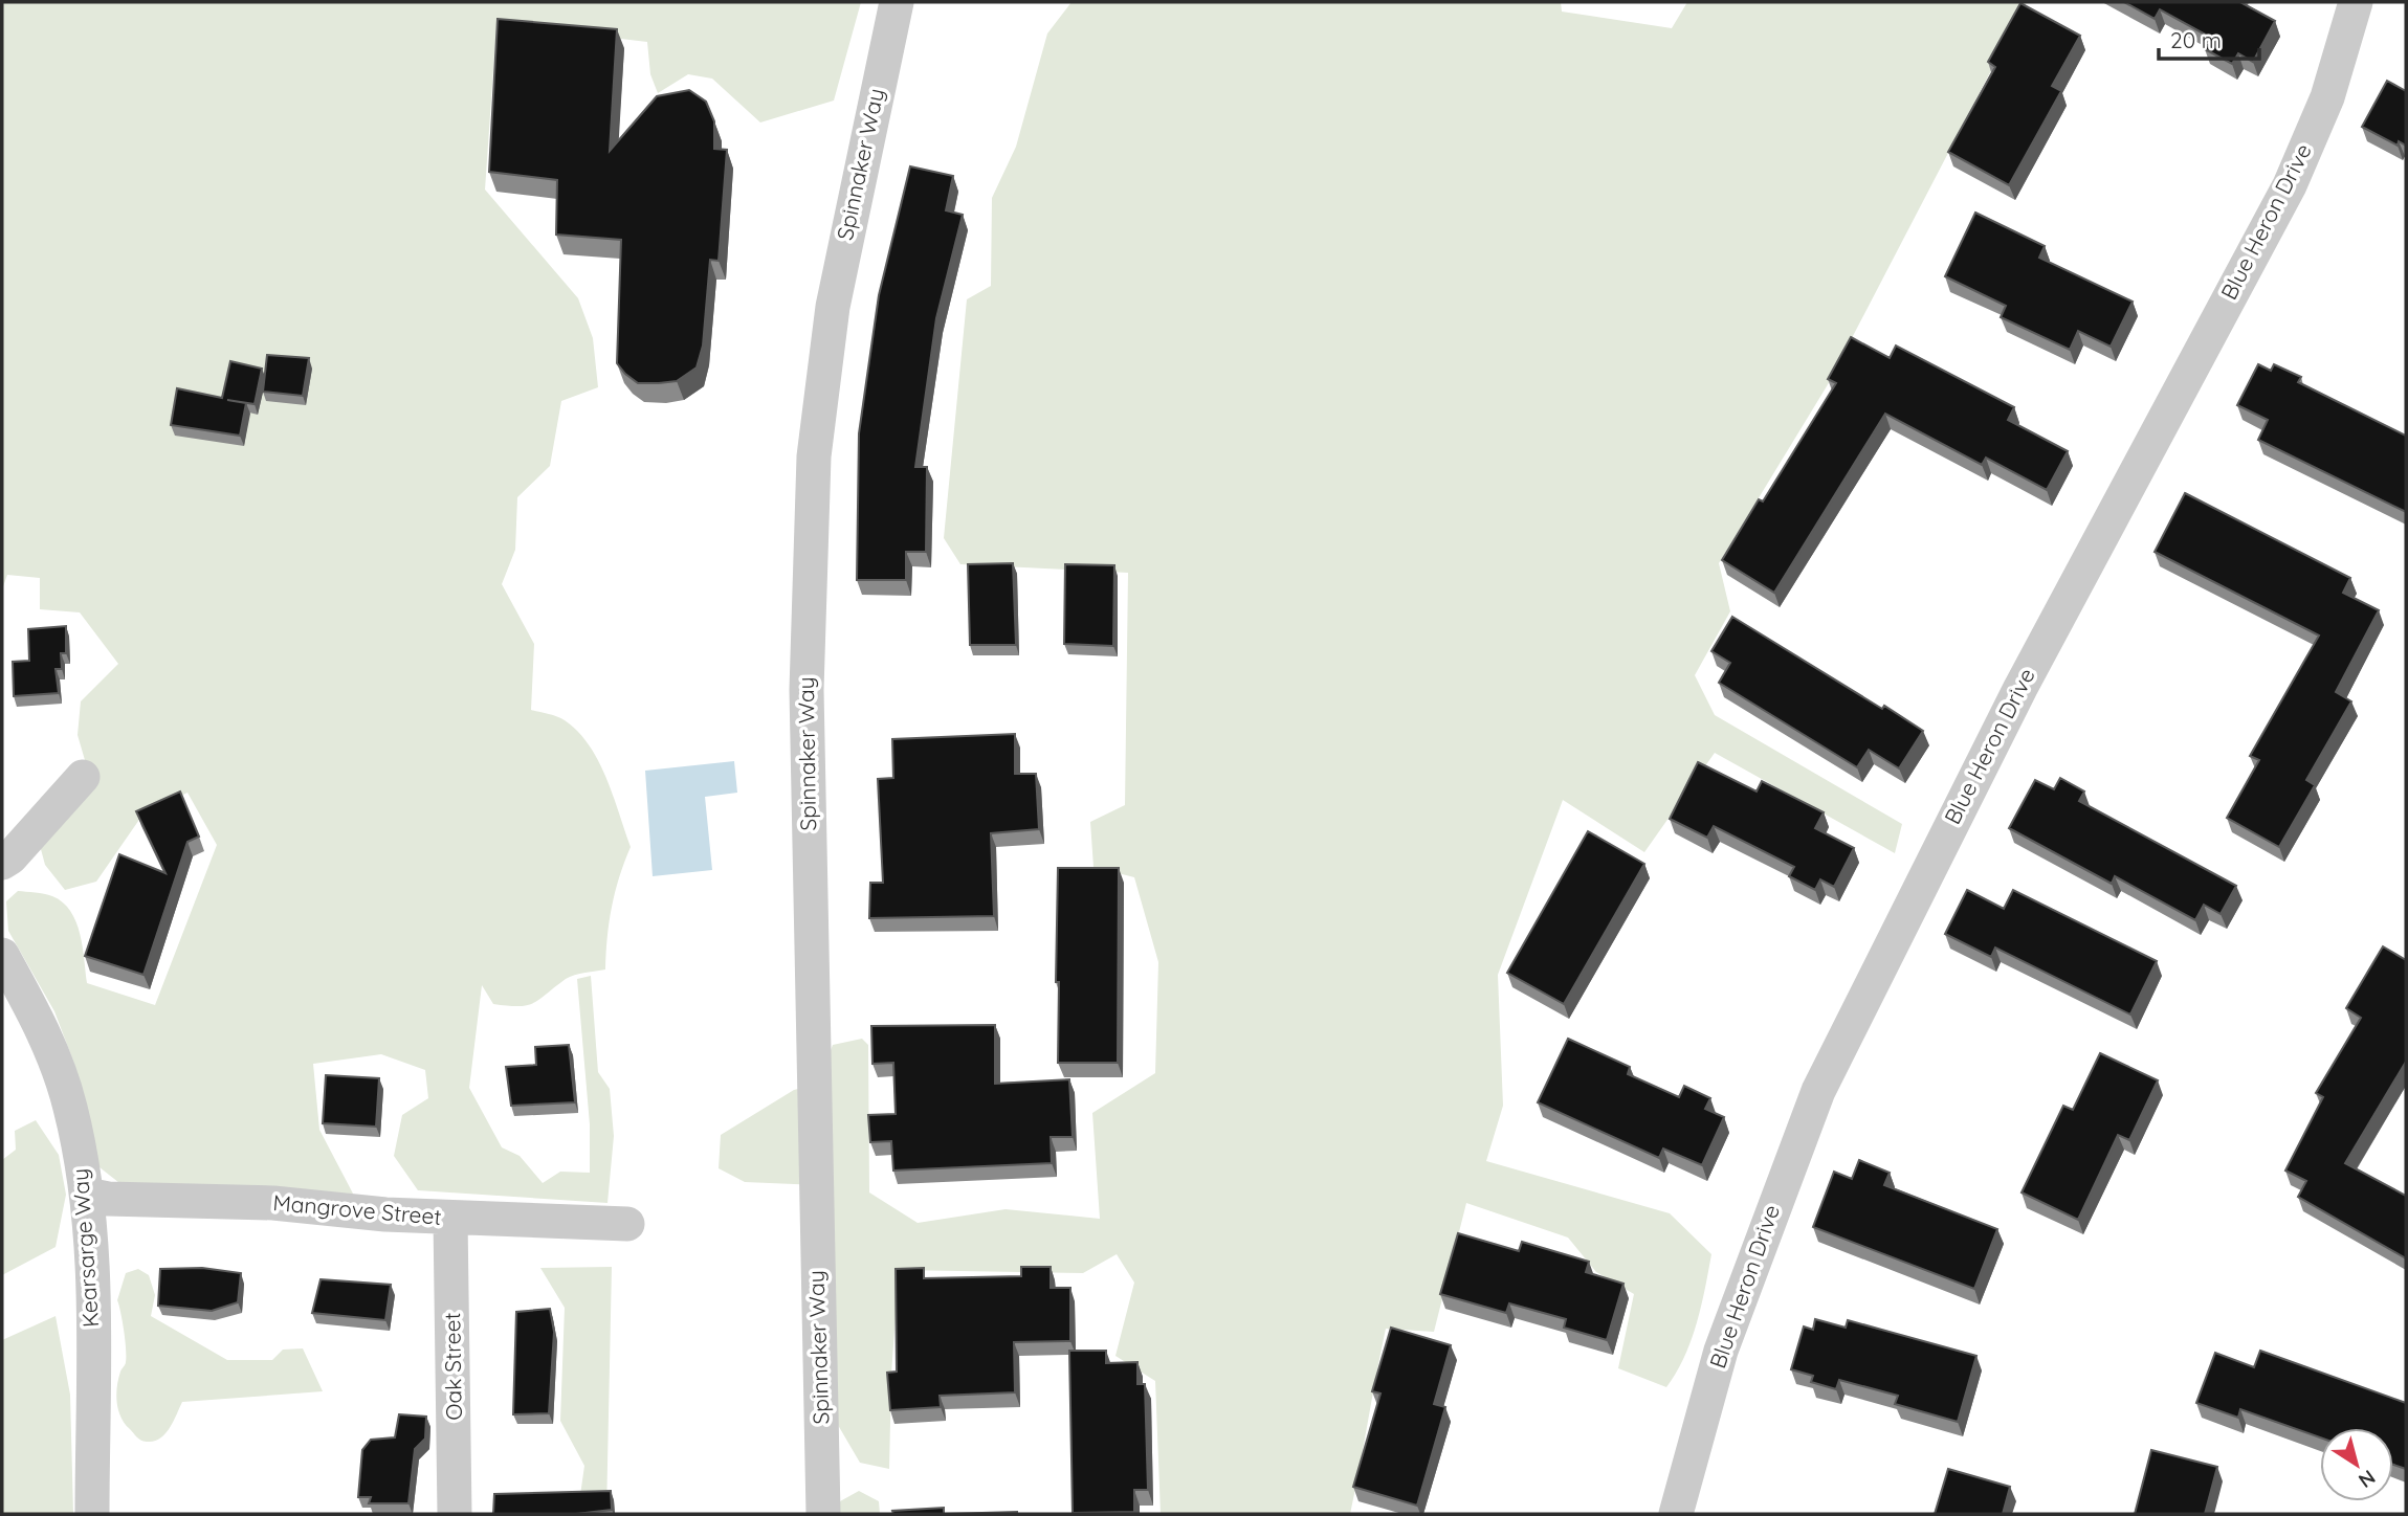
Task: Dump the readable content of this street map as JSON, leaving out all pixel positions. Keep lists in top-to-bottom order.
{
  "streets": {
    "street": [
      "Spinnaker Way",
      "Blue Heron Drive",
      "Mangrove Street",
      "Kearsarge Way",
      "Oak Street"
    ]
  },
  "crossings": [
    ["Mangrove Street", "Kearsarge Way"],
    ["Mangrove Street", "Oak Street"]
  ],
  "scale_bar": "20 m",
  "north": "bottom right"
}
